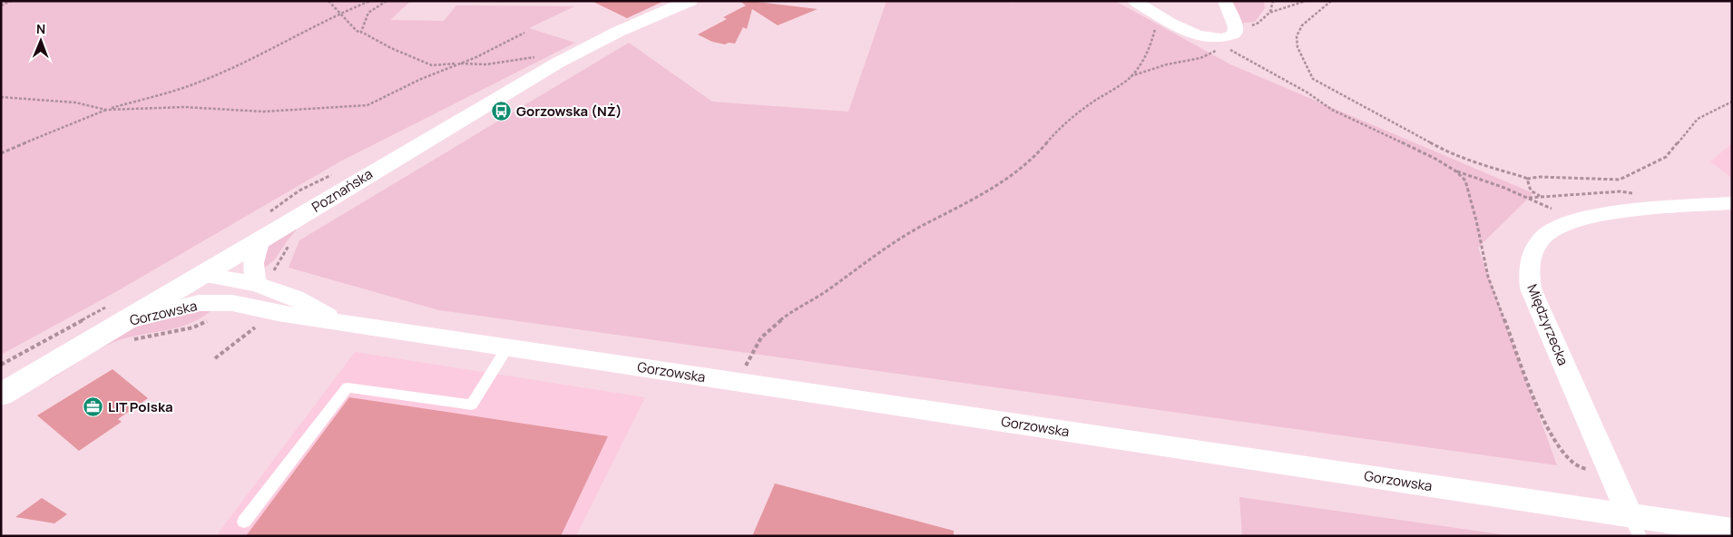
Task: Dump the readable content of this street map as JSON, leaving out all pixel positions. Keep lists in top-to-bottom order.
{
  "streets": {
    "street": ["Poznańska", "Gorzowska", "Międzyrzecka"]
  },
  "crossings": [
    ["Poznańska", "Gorzowska"],
    ["Gorzowska", "Międzyrzecka"]
  ],
  "places": {
    "bus stop": ["Gorzowska (NŻ)"],
    "office": ["LIT Polska"]
  },
  "north": "top"
}
